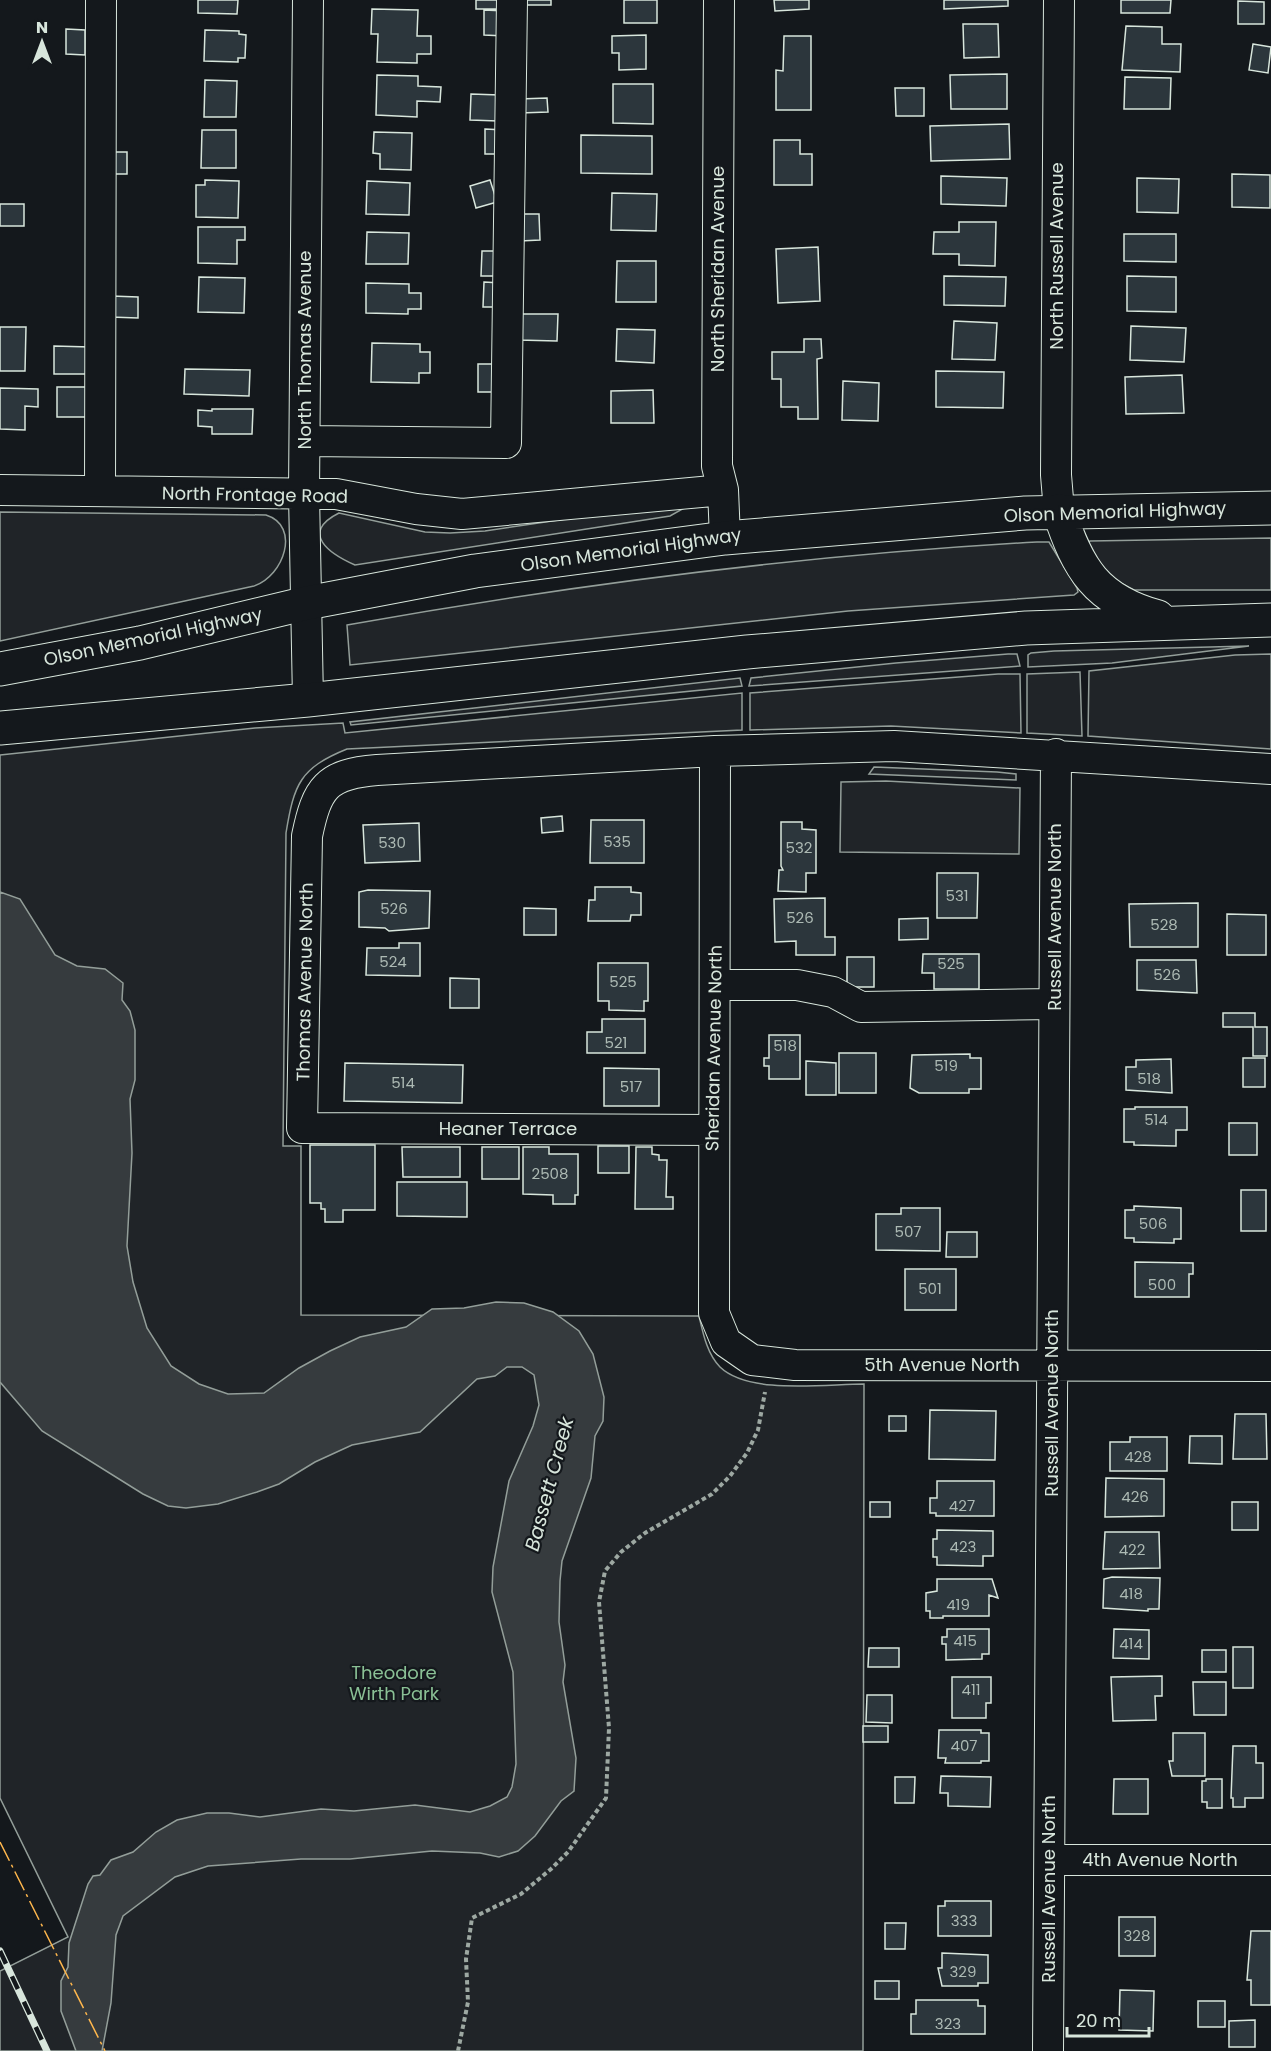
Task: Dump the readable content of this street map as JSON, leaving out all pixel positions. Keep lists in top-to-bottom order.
{
  "streets": {
    "main road": ["Olson Memorial Highway"],
    "street": [
      "North Russell Avenue",
      "North Sheridan Avenue",
      "North Thomas Avenue",
      "North Frontage Road",
      "Russell Avenue North",
      "Thomas Avenue North",
      "Sheridan Avenue North",
      "Heaner Terrace",
      "5th Avenue North",
      "4th Avenue North"
    ]
  },
  "crossings": [
    ["North Russell Avenue", "Olson Memorial Highway"],
    ["North Sheridan Avenue", "North Frontage Road"],
    ["North Sheridan Avenue", "Olson Memorial Highway"],
    ["North Thomas Avenue", "North Frontage Road"],
    ["North Thomas Avenue", "Olson Memorial Highway"],
    ["Russell Avenue North", "Thomas Avenue North"],
    ["Russell Avenue North", "5th Avenue North"],
    ["Russell Avenue North", "4th Avenue North"],
    ["Thomas Avenue North", "Sheridan Avenue North"],
    ["Thomas Avenue North", "Heaner Terrace"],
    ["Sheridan Avenue North", "Heaner Terrace"],
    ["Sheridan Avenue North", "5th Avenue North"]
  ],
  "water": ["Bassett Creek"],
  "parks": ["Theodore Wirth Park"],
  "house_numbers": [
    "535",
    "530",
    "532",
    "531",
    "526",
    "526",
    "528",
    "524",
    "525",
    "526",
    "525",
    "521",
    "518",
    "519",
    "518",
    "514",
    "517",
    "514",
    "2508",
    "506",
    "507",
    "500",
    "501",
    "428",
    "426",
    "427",
    "423",
    "422",
    "418",
    "419",
    "415",
    "414",
    "411",
    "407",
    "333",
    "328",
    "329",
    "323"
  ],
  "scale_bar": "20 m",
  "north": "top"
}
